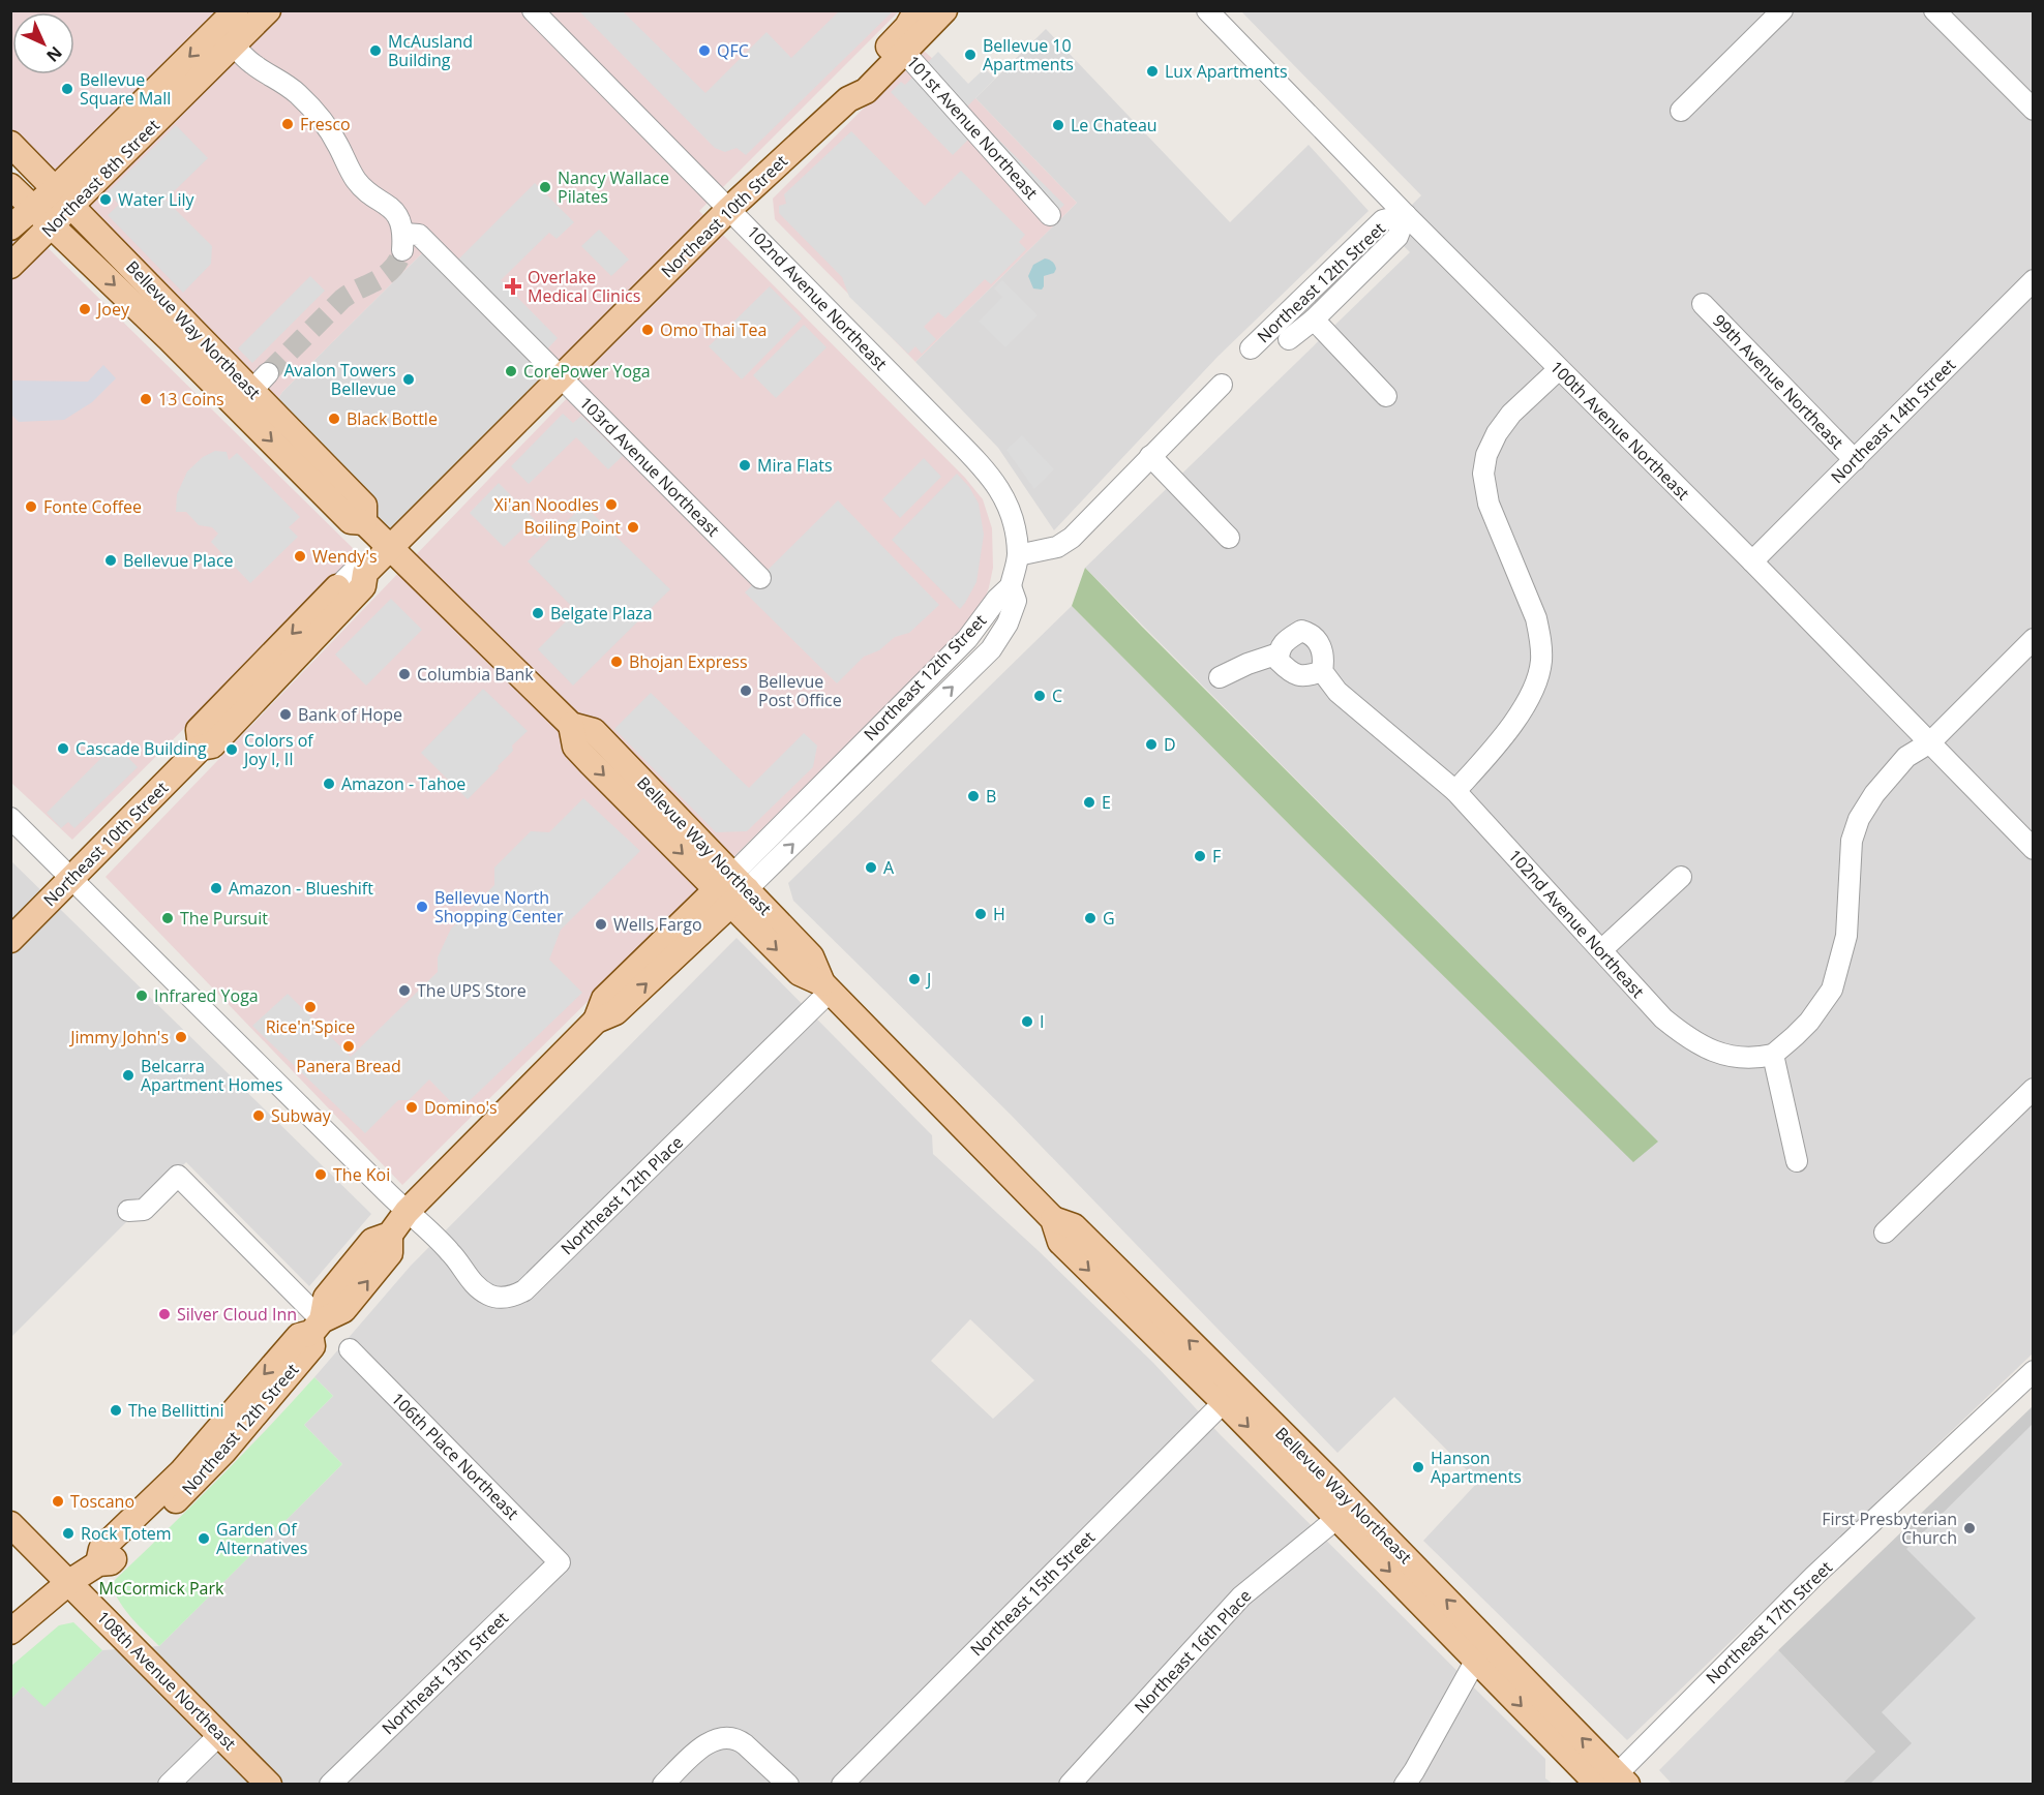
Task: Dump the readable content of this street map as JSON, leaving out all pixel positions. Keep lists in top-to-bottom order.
{
  "streets": {
    "main road": [
      "Northeast 8th Street",
      "Northeast 10th Street",
      "Northeast 12th Street",
      "Bellevue Way Northeast",
      "108th Avenue Northeast"
    ],
    "street": [
      "101st Avenue Northeast",
      "102nd Avenue Northeast",
      "99th Avenue Northeast",
      "Northeast 14th Street",
      "100th Avenue Northeast",
      "103rd Avenue Northeast",
      "Northeast 12th Place",
      "106th Place Northeast",
      "Northeast 15th Street",
      "Northeast 17th Street",
      "Northeast 16th Place",
      "Northeast 13th Street"
    ]
  },
  "crossings": [
    ["101st Avenue Northeast", "Northeast 10th Street"],
    ["Northeast 8th Street", "Bellevue Way Northeast"],
    ["Northeast 8th Street", "103rd Avenue Northeast"],
    ["Northeast 10th Street", "102nd Avenue Northeast"],
    ["Northeast 10th Street", "Bellevue Way Northeast"],
    ["Northeast 10th Street", "103rd Avenue Northeast"],
    ["Northeast 10th Street", "Northeast 12th Place"],
    ["Northeast 12th Street", "102nd Avenue Northeast"],
    ["Northeast 12th Street", "Bellevue Way Northeast"],
    ["Northeast 12th Street", "100th Avenue Northeast"],
    ["Northeast 12th Street", "Northeast 12th Place"],
    ["Northeast 12th Street", "108th Avenue Northeast"],
    ["Bellevue Way Northeast", "Northeast 12th Place"],
    ["Bellevue Way Northeast", "Northeast 15th Street"],
    ["Bellevue Way Northeast", "Northeast 17th Street"],
    ["Bellevue Way Northeast", "Northeast 16th Place"],
    ["99th Avenue Northeast", "Northeast 14th Street"],
    ["Northeast 14th Street", "100th Avenue Northeast"],
    ["106th Place Northeast", "Northeast 13th Street"]
  ],
  "parks": ["McCormick Park"],
  "places": {
    "other": [
      "McAusland Building",
      "QFC",
      "Bellevue 10 Apartments",
      "Lux Apartments",
      "Bellevue Square Mall",
      "Fresco",
      "Le Chateau",
      "Nancy Wallace Pilates",
      "Water Lily",
      "Joey",
      "Omo Thai Tea",
      "CorePower Yoga",
      "Avalon Towers Bellevue",
      "13 Coins",
      "Black Bottle",
      "Mira Flats",
      "Xi'an Noodles",
      "Fonte Coffee",
      "Boiling Point",
      "Wendy's",
      "Bellevue Place",
      "Belgate Plaza",
      "Bhojan Express",
      "Columbia Bank",
      "Bellevue Post Office",
      "C",
      "Bank of Hope",
      "D",
      "Cascade Building",
      "Colors of Joy I, II",
      "Amazon - Tahoe",
      "B",
      "E",
      "F",
      "A",
      "Amazon - Blueshift",
      "Bellevue North Shopping Center",
      "H",
      "The Pursuit",
      "G",
      "Wells Fargo",
      "J",
      "The UPS Store",
      "Infrared Yoga",
      "Rice'n'Spice",
      "I",
      "Jimmy John's",
      "Panera Bread",
      "Belcarra Apartment Homes",
      "Domino's",
      "Subway",
      "The Koi",
      "Silver Cloud Inn",
      "The Bellittini",
      "Hanson Apartments",
      "Toscano",
      "First Presbyterian Church",
      "Rock Totem",
      "Garden Of Alternatives"
    ],
    "health": ["Overlake Medical Clinics"]
  },
  "north": "bottom right"
}
